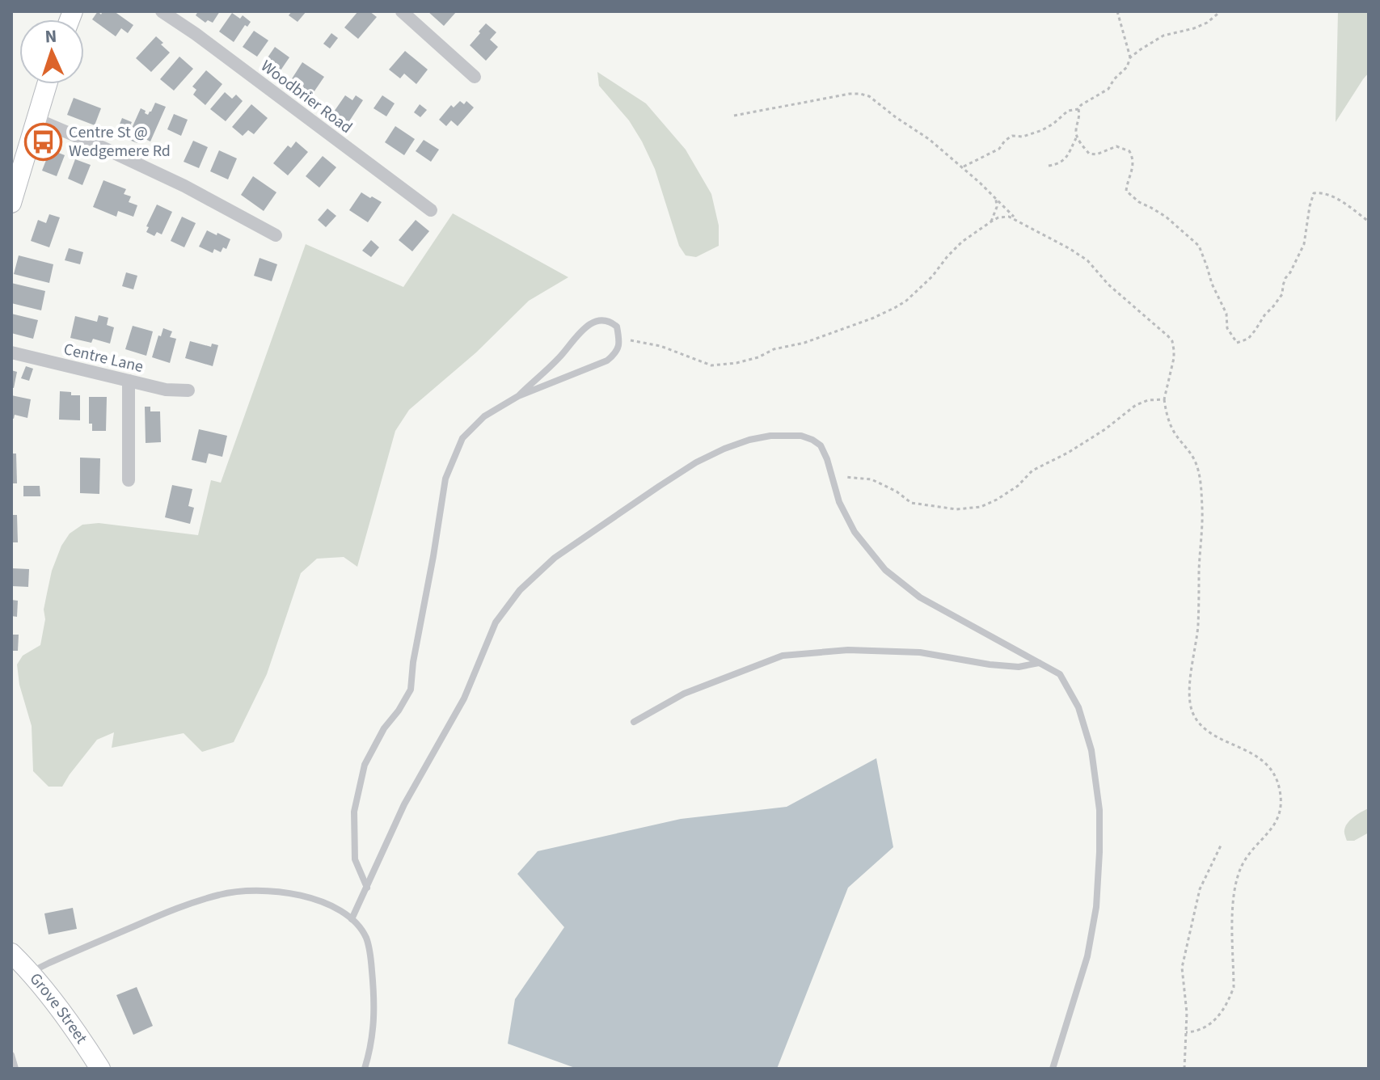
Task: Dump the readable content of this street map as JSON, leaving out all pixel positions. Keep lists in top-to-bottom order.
{
  "streets": {
    "main road": ["Grove Street"],
    "street": ["Woodbrier Road", "Centre Lane"]
  },
  "places": {
    "bus stop": ["Centre St @ Wedgemere Rd"]
  },
  "north": "top"
}
